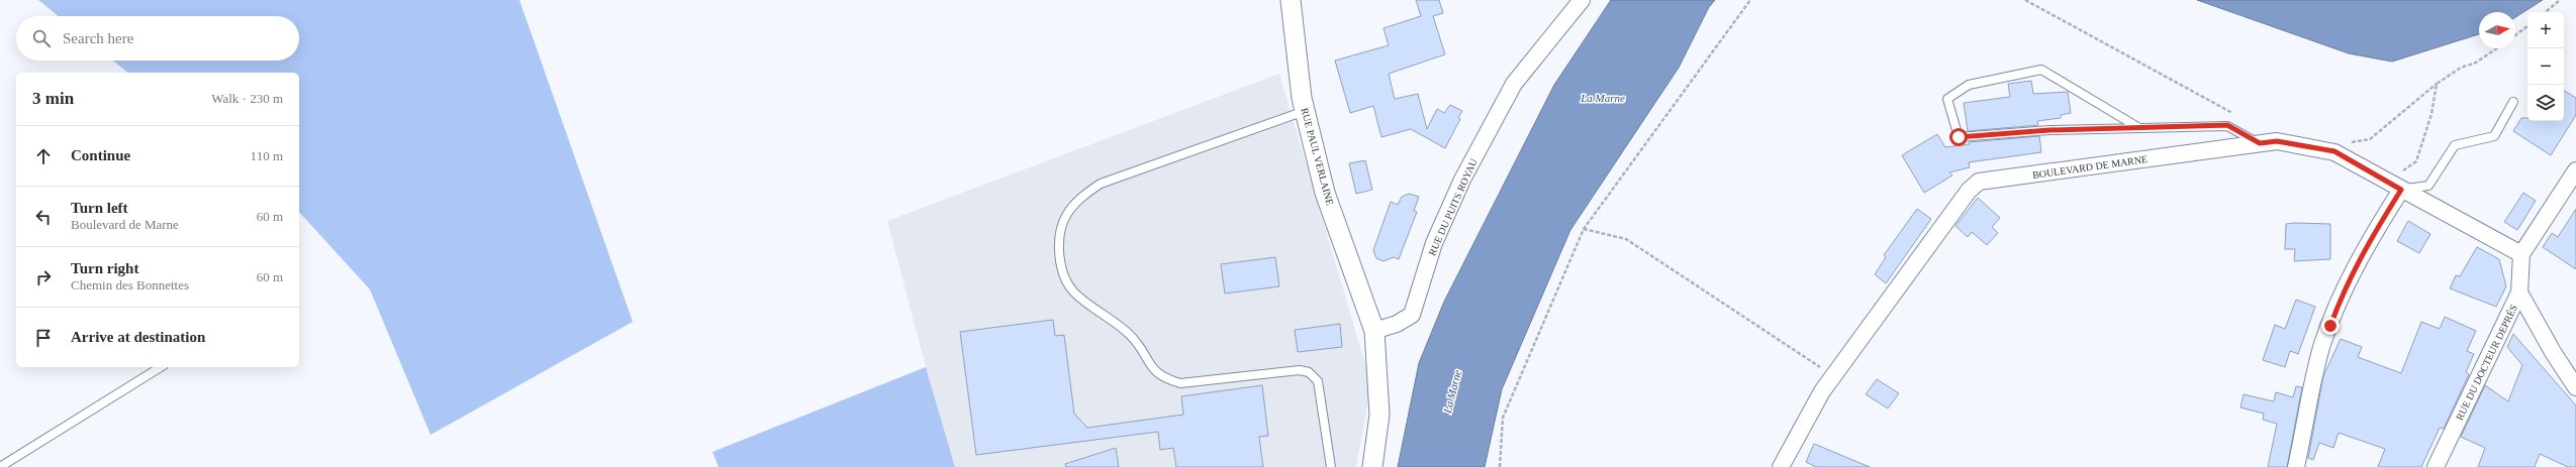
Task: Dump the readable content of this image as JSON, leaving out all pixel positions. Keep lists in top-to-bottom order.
{
  "streets": {
    "street": [
      "RUE PAUL VERLAINE",
      "BOULEVARD DE MARNE",
      "RUE DU PUITS ROYAU",
      "RUE DU DOCTEUR DEPRÉS"
    ]
  },
  "crossings": [
    ["RUE PAUL VERLAINE", "RUE DU PUITS ROYAU"],
    ["BOULEVARD DE MARNE", "RUE DU DOCTEUR DEPRÉS"]
  ],
  "water": ["La Marne"],
  "north": "right",
  "page": {
    "map_buttons": ["+", "−"],
    "search": "Search here",
    "heading": ["3 min", "Walk · 230 m"],
    "list": [
      ["Continue", "110 m"],
      ["Turn left", "Boulevard de Marne", "60 m"],
      ["Turn right", "Chemin des Bonnettes", "60 m"],
      "Arrive at destination"
    ]
  }
}
